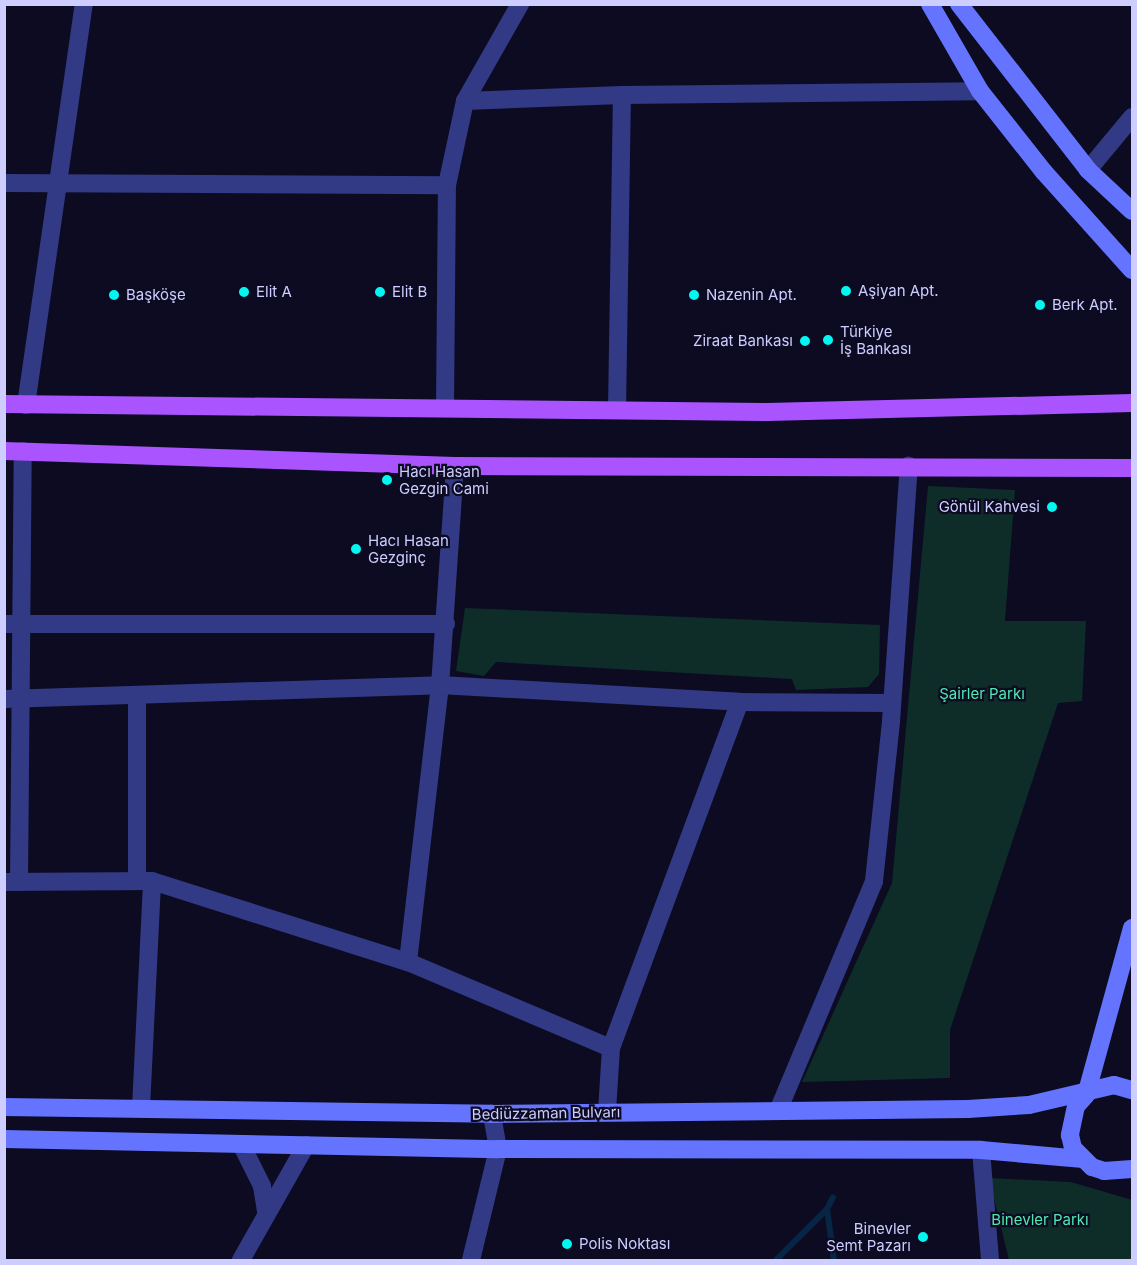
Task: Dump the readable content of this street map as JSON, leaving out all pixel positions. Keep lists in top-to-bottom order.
{
  "streets": {
    "street": ["Bediüzzaman Bulvarı"]
  },
  "parks": ["Şairler Parkı", "Binevler Parkı"],
  "places": [
    "Aşiyan Apt.",
    "Elit A",
    "Elit B",
    "Başköşe",
    "Nazenin Apt.",
    "Berk Apt.",
    "Türkiye İş Bankası",
    "Ziraat Bankası",
    "Hacı Hasan Gezgin Cami",
    "Gönül Kahvesi",
    "Hacı Hasan Gezginç",
    "Binevler Semt Pazarı",
    "Polis Noktası"
  ]
}
